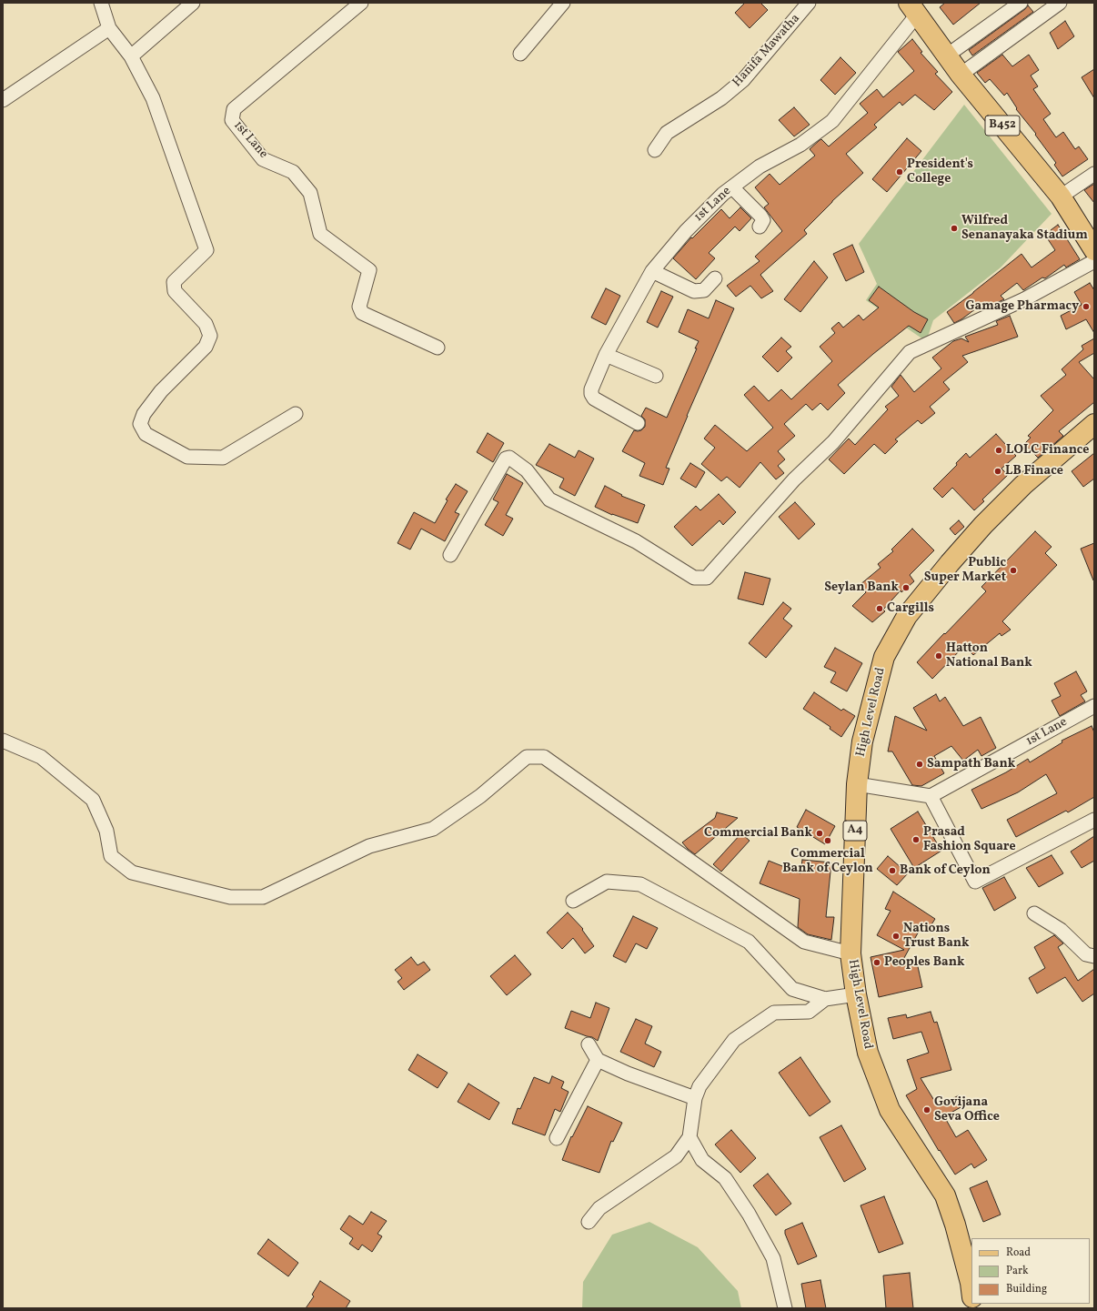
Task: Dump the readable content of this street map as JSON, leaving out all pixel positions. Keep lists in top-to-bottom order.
{
  "streets": {
    "main road": ["B452", "High Level Road", "A4"],
    "street": ["Hanifa Mawatha", "1st Lane"]
  },
  "crossings": [
    ["B452", "1st Lane"]
  ],
  "places": [
    "President's College",
    "Wilfred Senanayaka Stadium",
    "Gamage Pharmacy",
    "LOLC Finance",
    "LB Finace",
    "Public Super Market",
    "Seylan Bank",
    "Cargills",
    "Hatton National Bank",
    "Sampath Bank",
    "Commercial Bank",
    "Prasad Fashion Square",
    "Commercial Bank of Ceylon",
    "Bank of Ceylon",
    "Nations Trust Bank",
    "Peoples Bank",
    "Govijana Seva Office"
  ],
  "legend": ["Road", "Park", "Building"]
}
